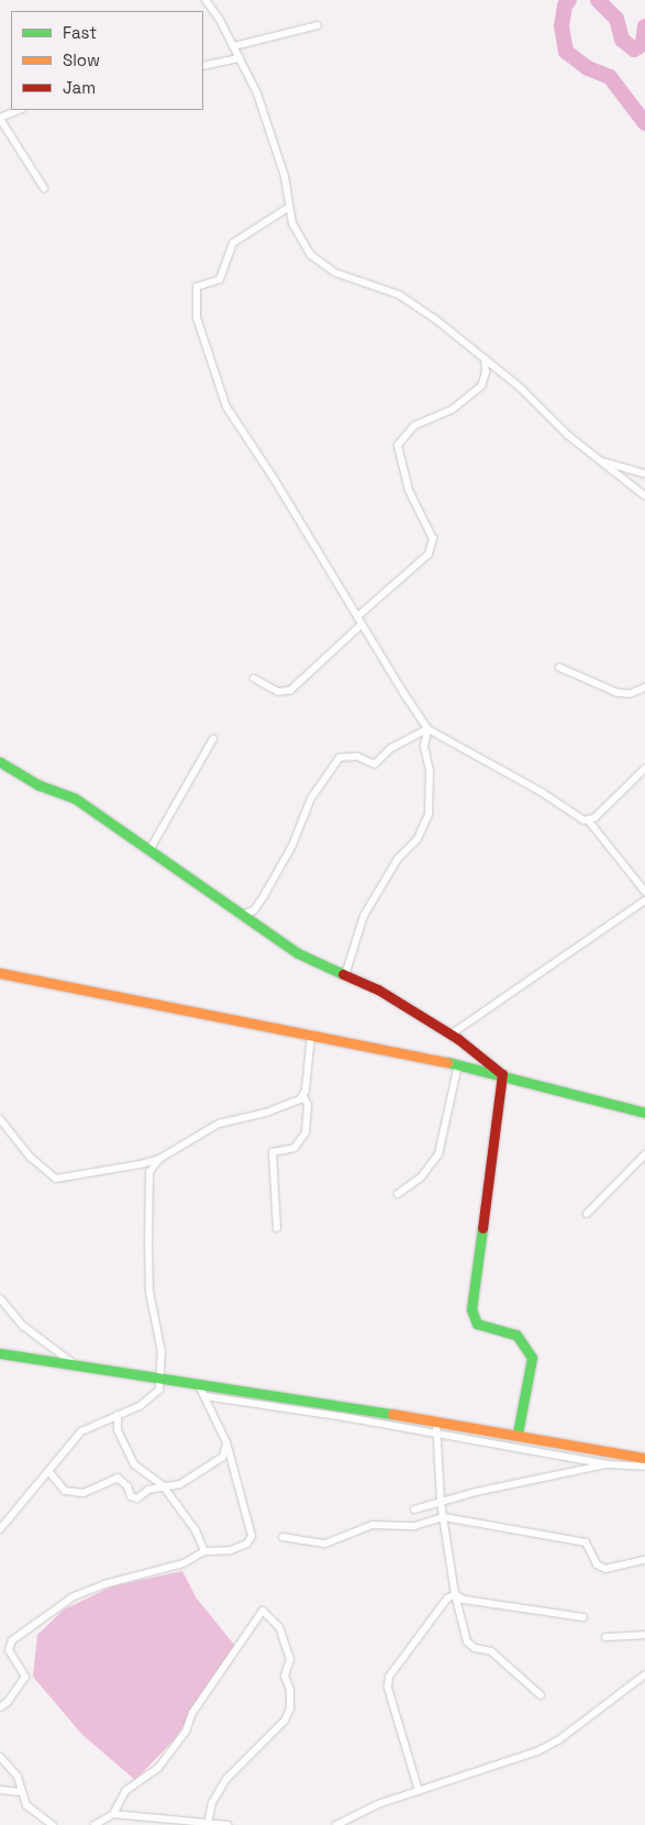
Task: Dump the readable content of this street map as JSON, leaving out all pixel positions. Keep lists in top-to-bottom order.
{
  "legend": ["Fast", "Slow", "Jam"]
}
